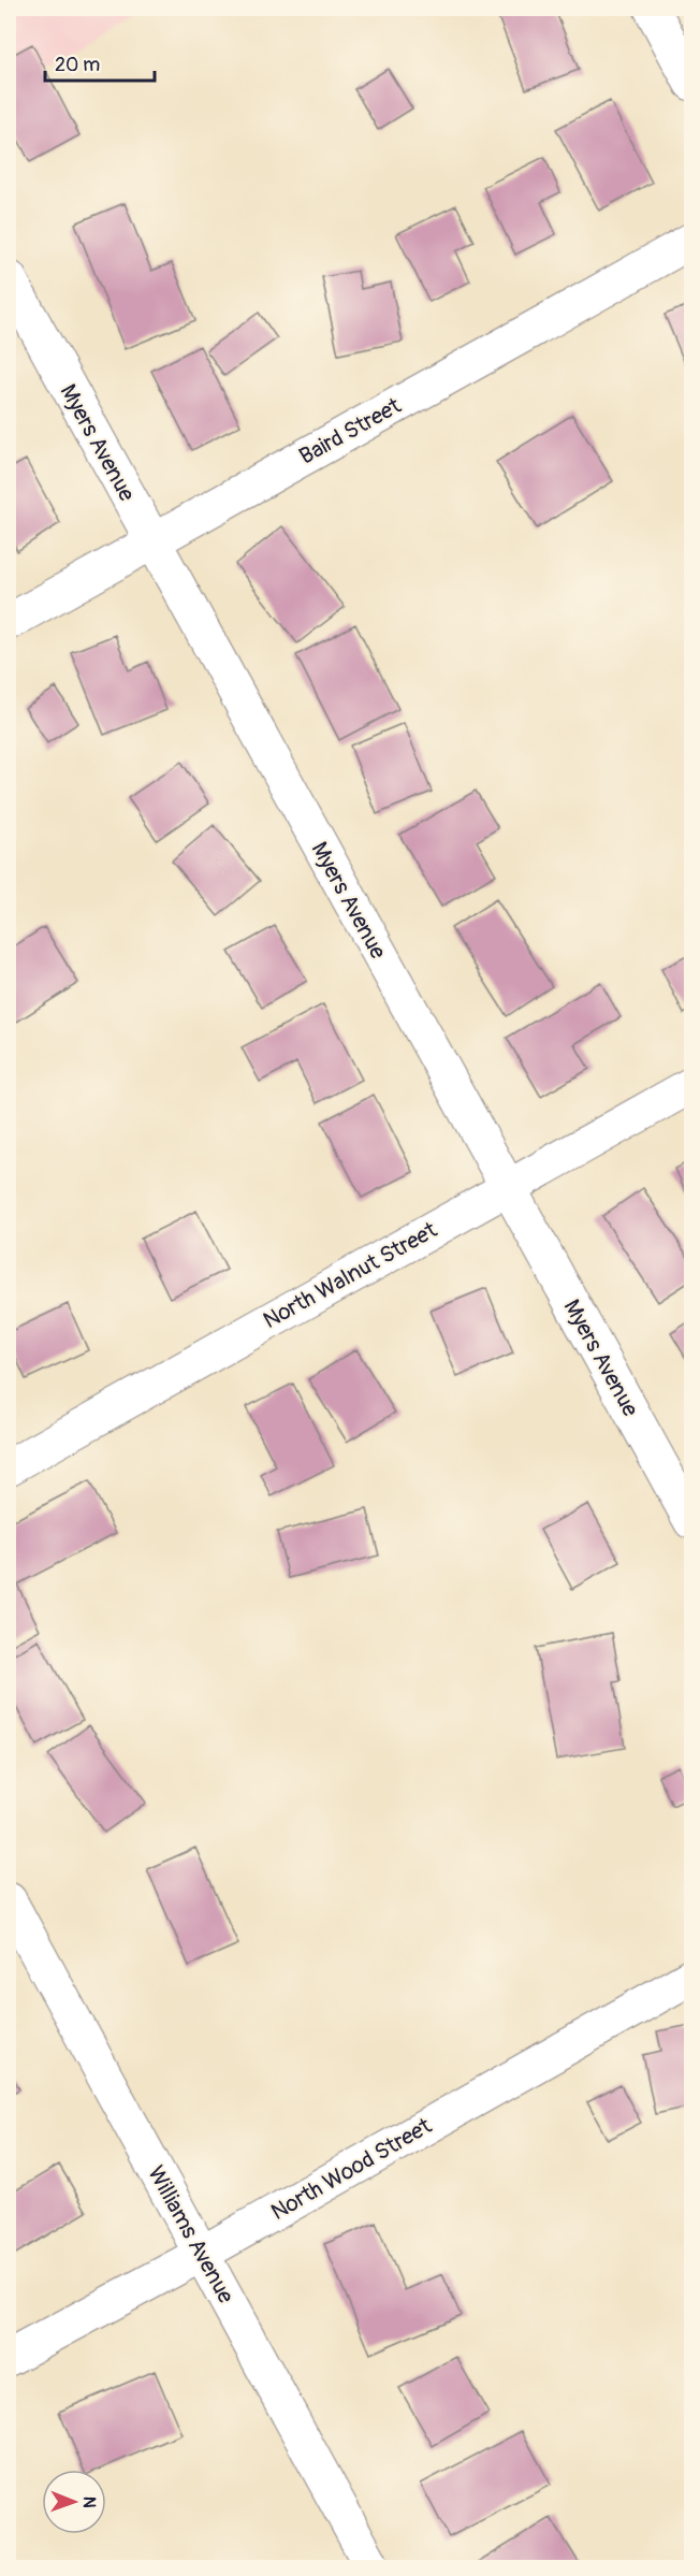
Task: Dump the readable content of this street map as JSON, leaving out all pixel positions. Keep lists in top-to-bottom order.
{
  "streets": {
    "street": [
      "Baird Street",
      "Myers Avenue",
      "North Walnut Street",
      "North Wood Street",
      "Williams Avenue"
    ]
  },
  "crossings": [
    ["Baird Street", "Myers Avenue"],
    ["Myers Avenue", "North Walnut Street"],
    ["North Wood Street", "Williams Avenue"]
  ],
  "scale_bar": "20 m",
  "north": "right"
}
